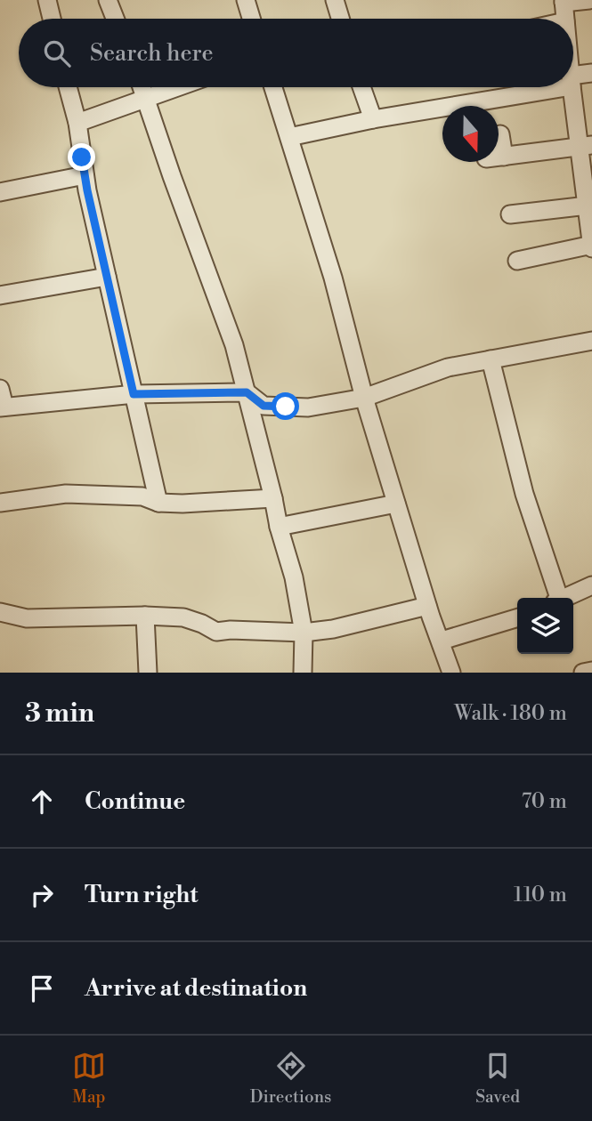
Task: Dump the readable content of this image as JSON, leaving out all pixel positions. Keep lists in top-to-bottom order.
{
  "north": "bottom",
  "page": {
    "search": "Search here",
    "heading": ["3 min", "Walk · 180 m"],
    "list": [
      ["Continue", "70 m"],
      ["Turn right", "110 m"],
      "Arrive at destination"
    ],
    "nav": ["Map", "Directions", "Saved"]
  }
}
